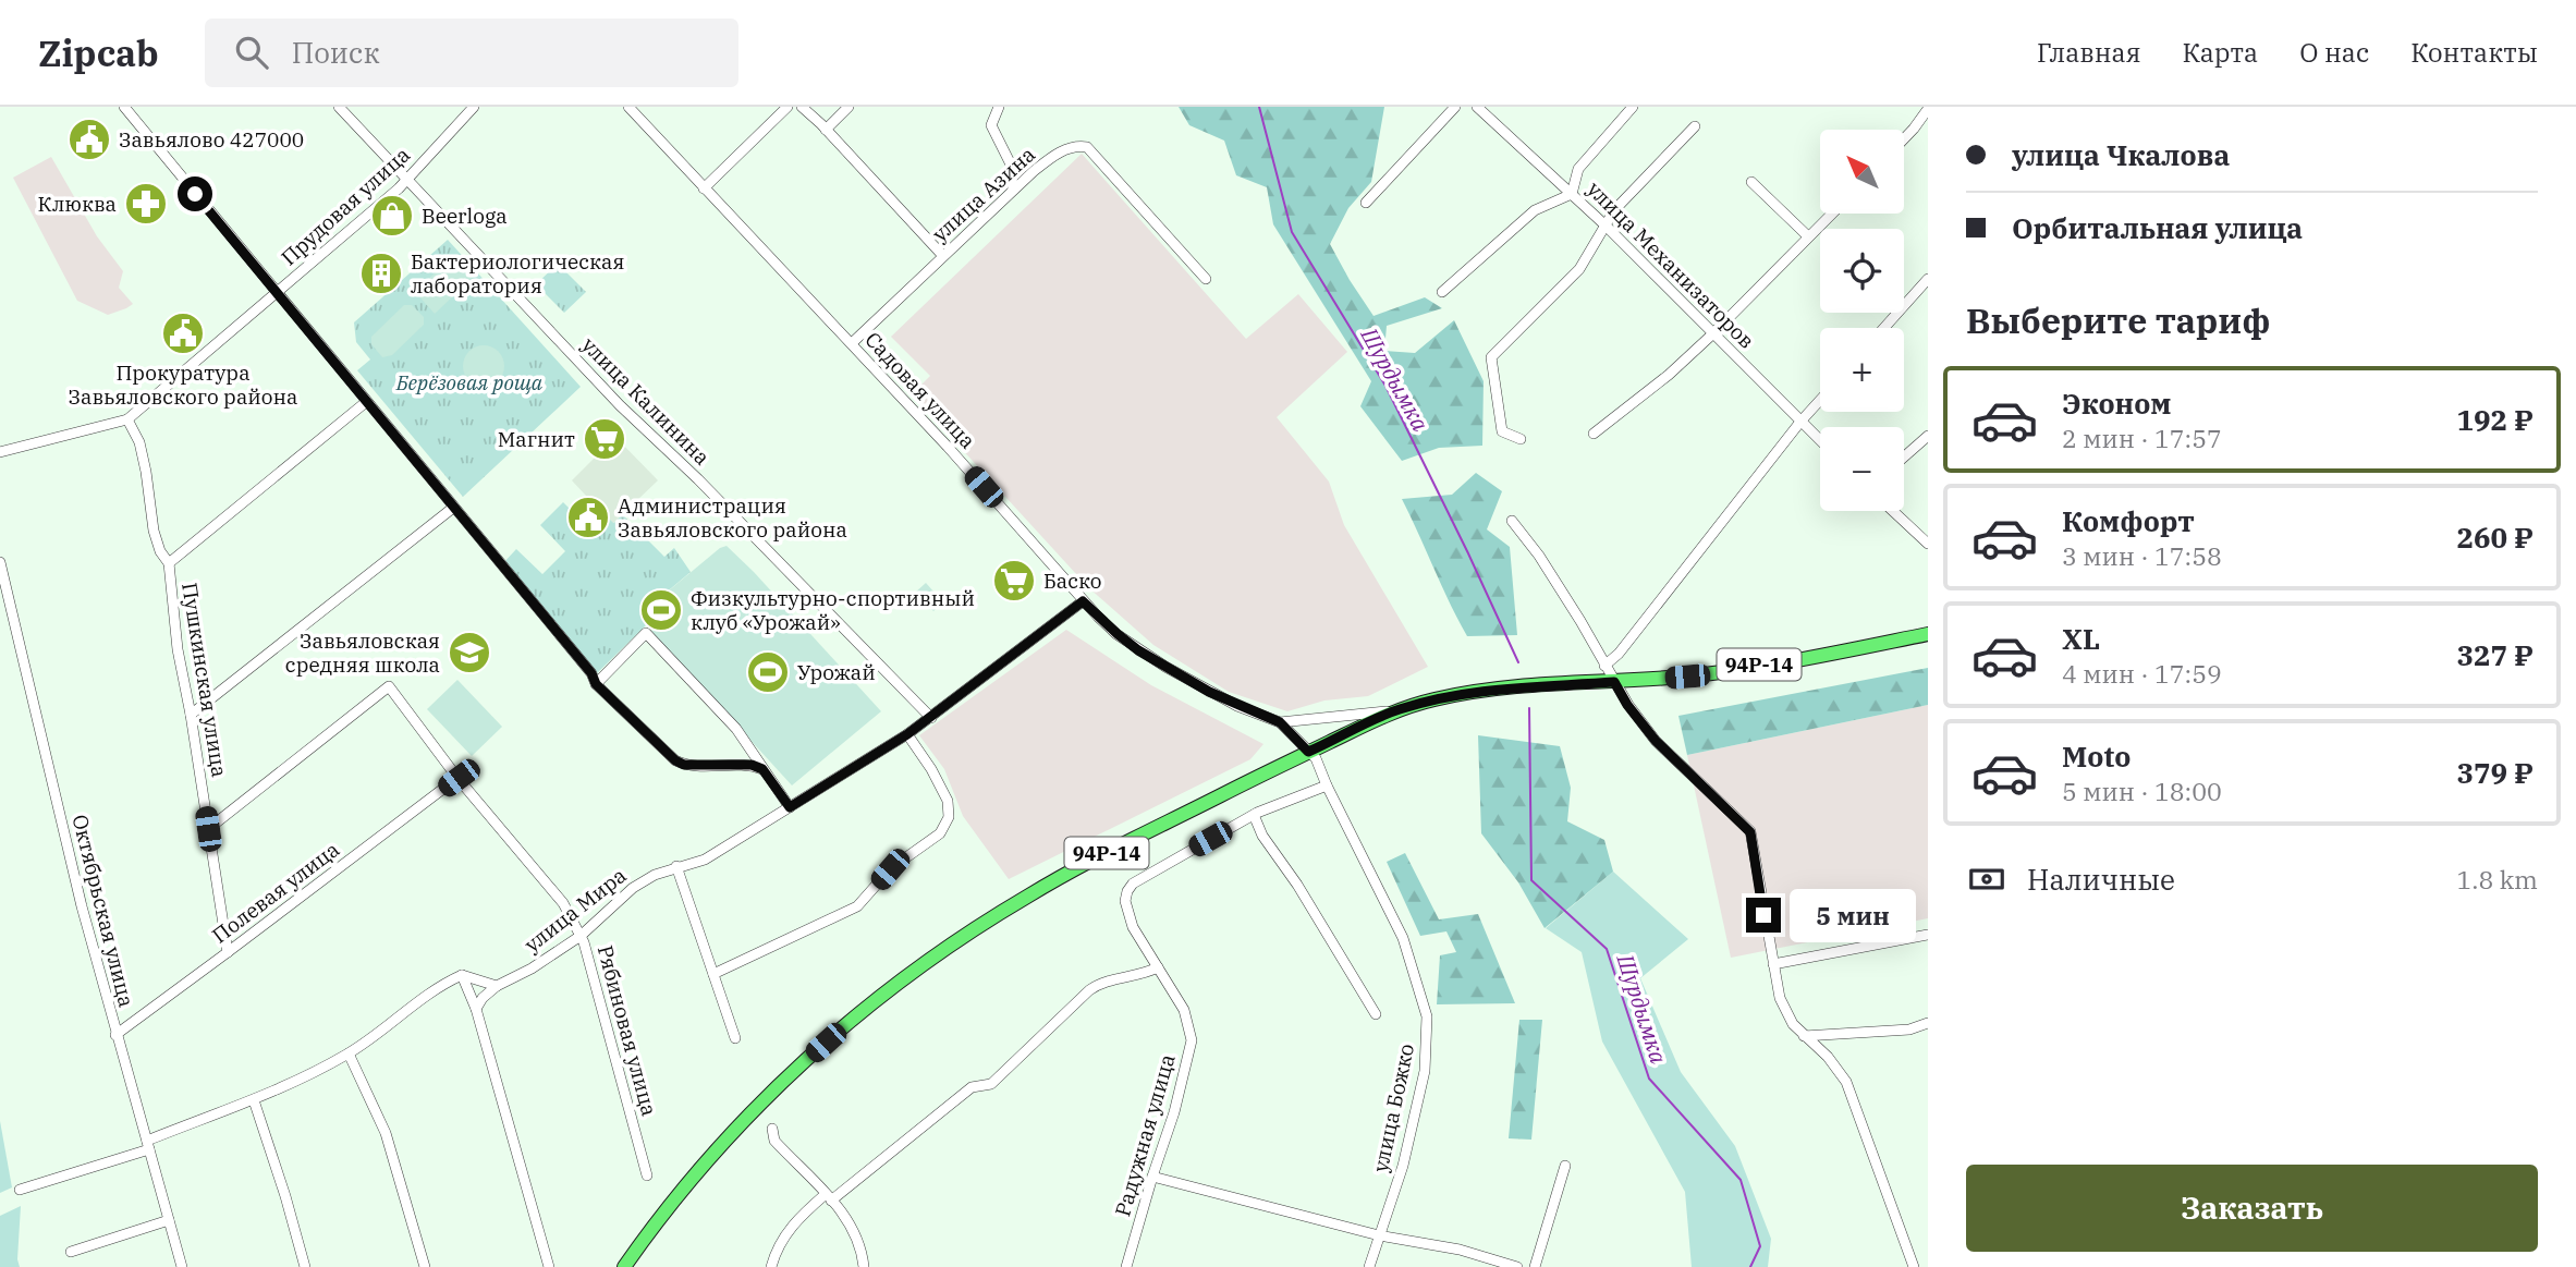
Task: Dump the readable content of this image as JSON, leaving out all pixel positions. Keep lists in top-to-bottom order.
{
  "streets": {
    "main road": ["94Р-14"],
    "street": [
      "улица Азина",
      "Прудовая улица",
      "улица Механизаторов",
      "Садовая улица",
      "улица Калинина",
      "Пушкинская улица",
      "Полевая улица",
      "улица Мира",
      "Октябрьская улица",
      "Рябиновая улица",
      "улица Божко",
      "Радужная улица"
    ]
  },
  "crossings": [
    ["улица Азина", "Садовая улица"],
    ["Прудовая улица", "улица Калинина"],
    ["Прудовая улица", "Пушкинская улица"],
    ["Садовая улица", "улица Мира"],
    ["Садовая улица", "улица Божко"],
    ["улица Калинина", "улица Мира"],
    ["94Р-14", "улица Божко"],
    ["Пушкинская улица", "Полевая улица"],
    ["Пушкинская улица", "Рябиновая улица"],
    ["Полевая улица", "Октябрьская улица"],
    ["Полевая улица", "Рябиновая улица"],
    ["улица Мира", "Рябиновая улица"],
    ["улица Божко", "Радужная улица"]
  ],
  "water": ["Шурдымка"],
  "parks": ["Берёзовая роща"],
  "places": {
    "public building": ["Завьялово 427000", "Прокуратура Завьяловского района", "Администрация Завьяловского района"],
    "pharmacy": ["Клюква"],
    "shop": ["Beerloga"],
    "building": ["Бактериологическая лаборатория"],
    "supermarket": ["Магнит", "Баско"],
    "sports": ["Физкультурно-спортивный клуб «Урожай»", "Урожай"],
    "school or university": ["Завьяловская средняя школа"]
  },
  "north": "top left",
  "page": {
    "header": "Zipcab",
    "search": "Поиск",
    "nav": [
      "Главная",
      "Карта",
      "О нас",
      "Контакты"
    ],
    "banner": ["улица Чкалова", "Орбитальная улица"],
    "map_buttons": ["+", "−"],
    "heading": "Выберите тариф",
    "list": [
      {
        "name": "Эконом",
        "note": "2 мин · 17:57",
        "value": "192 ₽"
      },
      {
        "name": "Комфорт",
        "note": "3 мин · 17:58",
        "value": "260 ₽"
      },
      {
        "name": "XL",
        "note": "4 мин · 17:59",
        "value": "327 ₽"
      },
      {
        "name": "Moto",
        "note": "5 мин · 18:00",
        "value": "379 ₽"
      }
    ],
    "pay": ["Наличные", "1.8 km"],
    "bubble": "5 мин",
    "buttons": "Заказать"
  }
}
